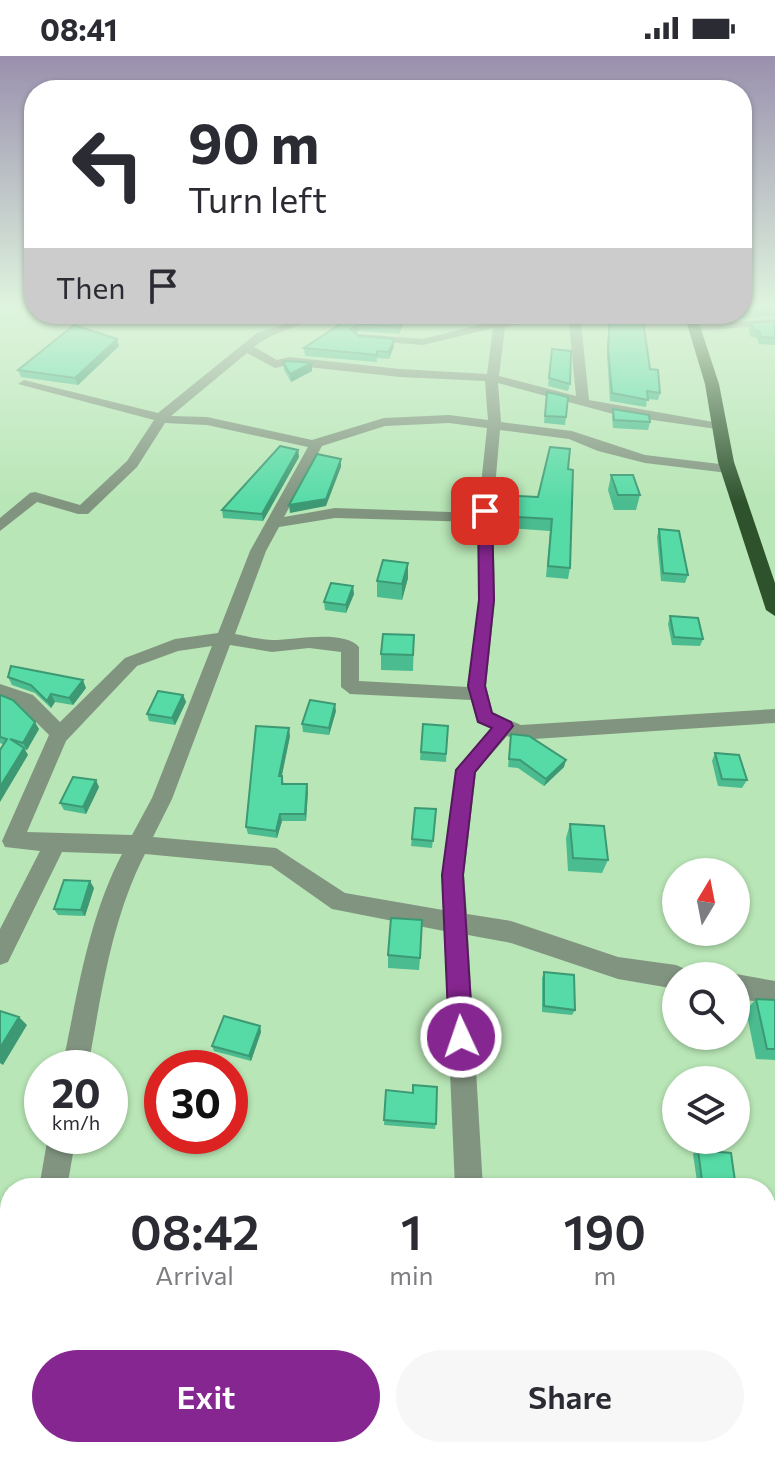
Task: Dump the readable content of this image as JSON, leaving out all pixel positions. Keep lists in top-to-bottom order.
{
  "north": "top",
  "page": {
    "status": "08:41",
    "turn": ["90 m", "Turn left"],
    "then": "Then",
    "speed": "20 km/h",
    "limit": "30",
    "eta": [
      "08:42",
      "Arrival",
      "1",
      "min",
      "190",
      "m"
    ],
    "buttons": ["Exit", "Share"]
  }
}
